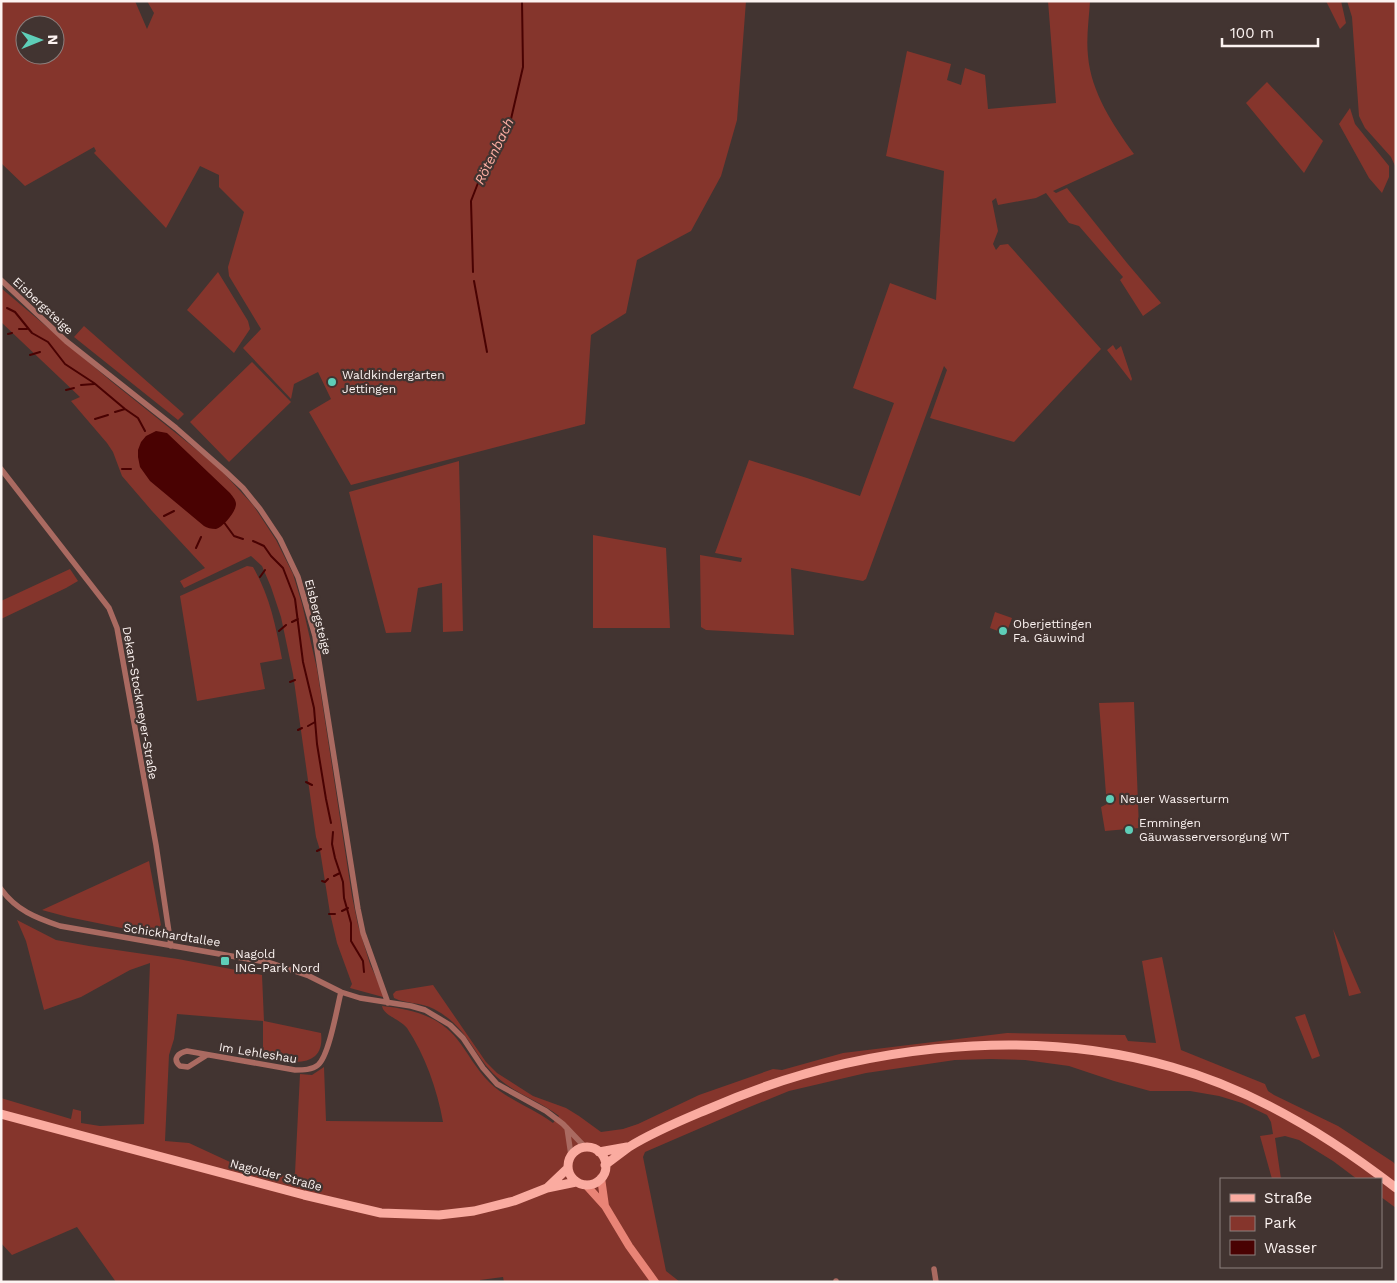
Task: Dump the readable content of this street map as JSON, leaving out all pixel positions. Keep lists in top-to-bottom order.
{
  "streets": {
    "main road": ["Nagolder Straße"],
    "street": [
      "Eisbergsteige",
      "Dekan-Stockmeyer-Straße",
      "Schickhardtallee",
      "Im Lehleshau"
    ]
  },
  "crossings": [
    ["Eisbergsteige", "Schickhardtallee"],
    ["Dekan-Stockmeyer-Straße", "Schickhardtallee"],
    ["Schickhardtallee", "Im Lehleshau"],
    ["Schickhardtallee", "Nagolder Straße"]
  ],
  "water": ["Rötenbach"],
  "places": {
    "other": [
      "Waldkindergarten Jettingen",
      "Oberjettingen Fa. Gäuwind",
      "Neuer Wasserturm",
      "Emmingen Gäuwasserversorgung WT"
    ],
    "transit": ["Nagold ING-Park Nord"]
  },
  "legend": ["Straße", "Park", "Wasser"],
  "scale_bar": "100 m",
  "north": "right"
}
